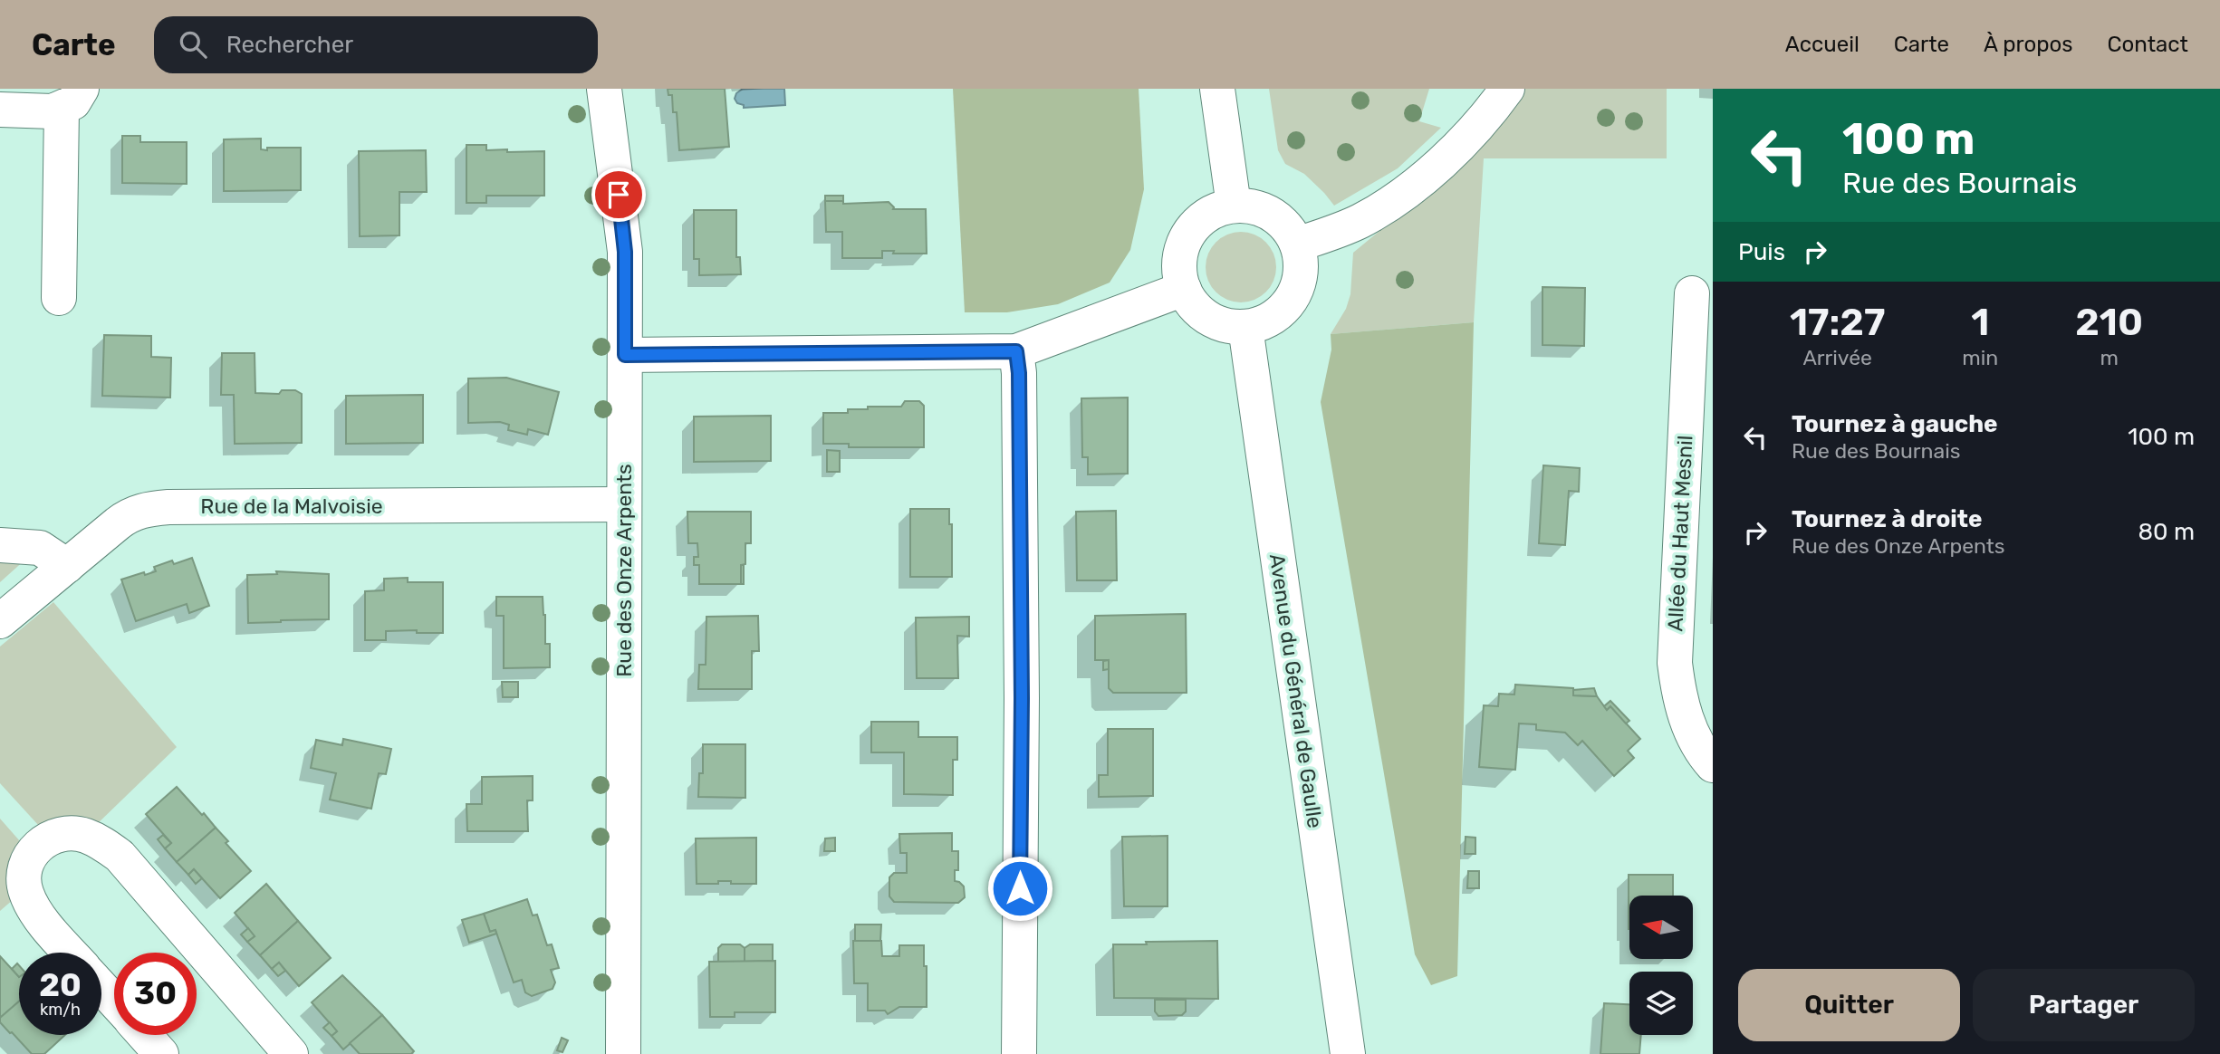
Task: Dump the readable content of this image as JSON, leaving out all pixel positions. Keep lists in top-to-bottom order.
{
  "streets": {
    "street": [
      "Rue de la Malvoisie",
      "Allée du Haut Mesnil",
      "Rue des Onze Arpents",
      "Avenue du Général de Gaulle"
    ]
  },
  "crossings": [
    ["Rue de la Malvoisie", "Rue des Onze Arpents"]
  ],
  "north": "left",
  "page": {
    "header": "Carte",
    "search": "Rechercher",
    "nav": [
      "Accueil",
      "Carte",
      "À propos",
      "Contact"
    ],
    "turn": ["100 m", "Rue des Bournais"],
    "then": "Puis",
    "eta": [
      "17:27",
      "Arrivée",
      "1",
      "min",
      "210",
      "m"
    ],
    "list": [
      {
        "name": "Tournez à gauche",
        "note": "Rue des Bournais",
        "value": "100 m"
      },
      {
        "name": "Tournez à droite",
        "note": "Rue des Onze Arpents",
        "value": "80 m"
      }
    ],
    "speed": "20 km/h",
    "limit": "30",
    "buttons": ["Quitter", "Partager"]
  }
}
